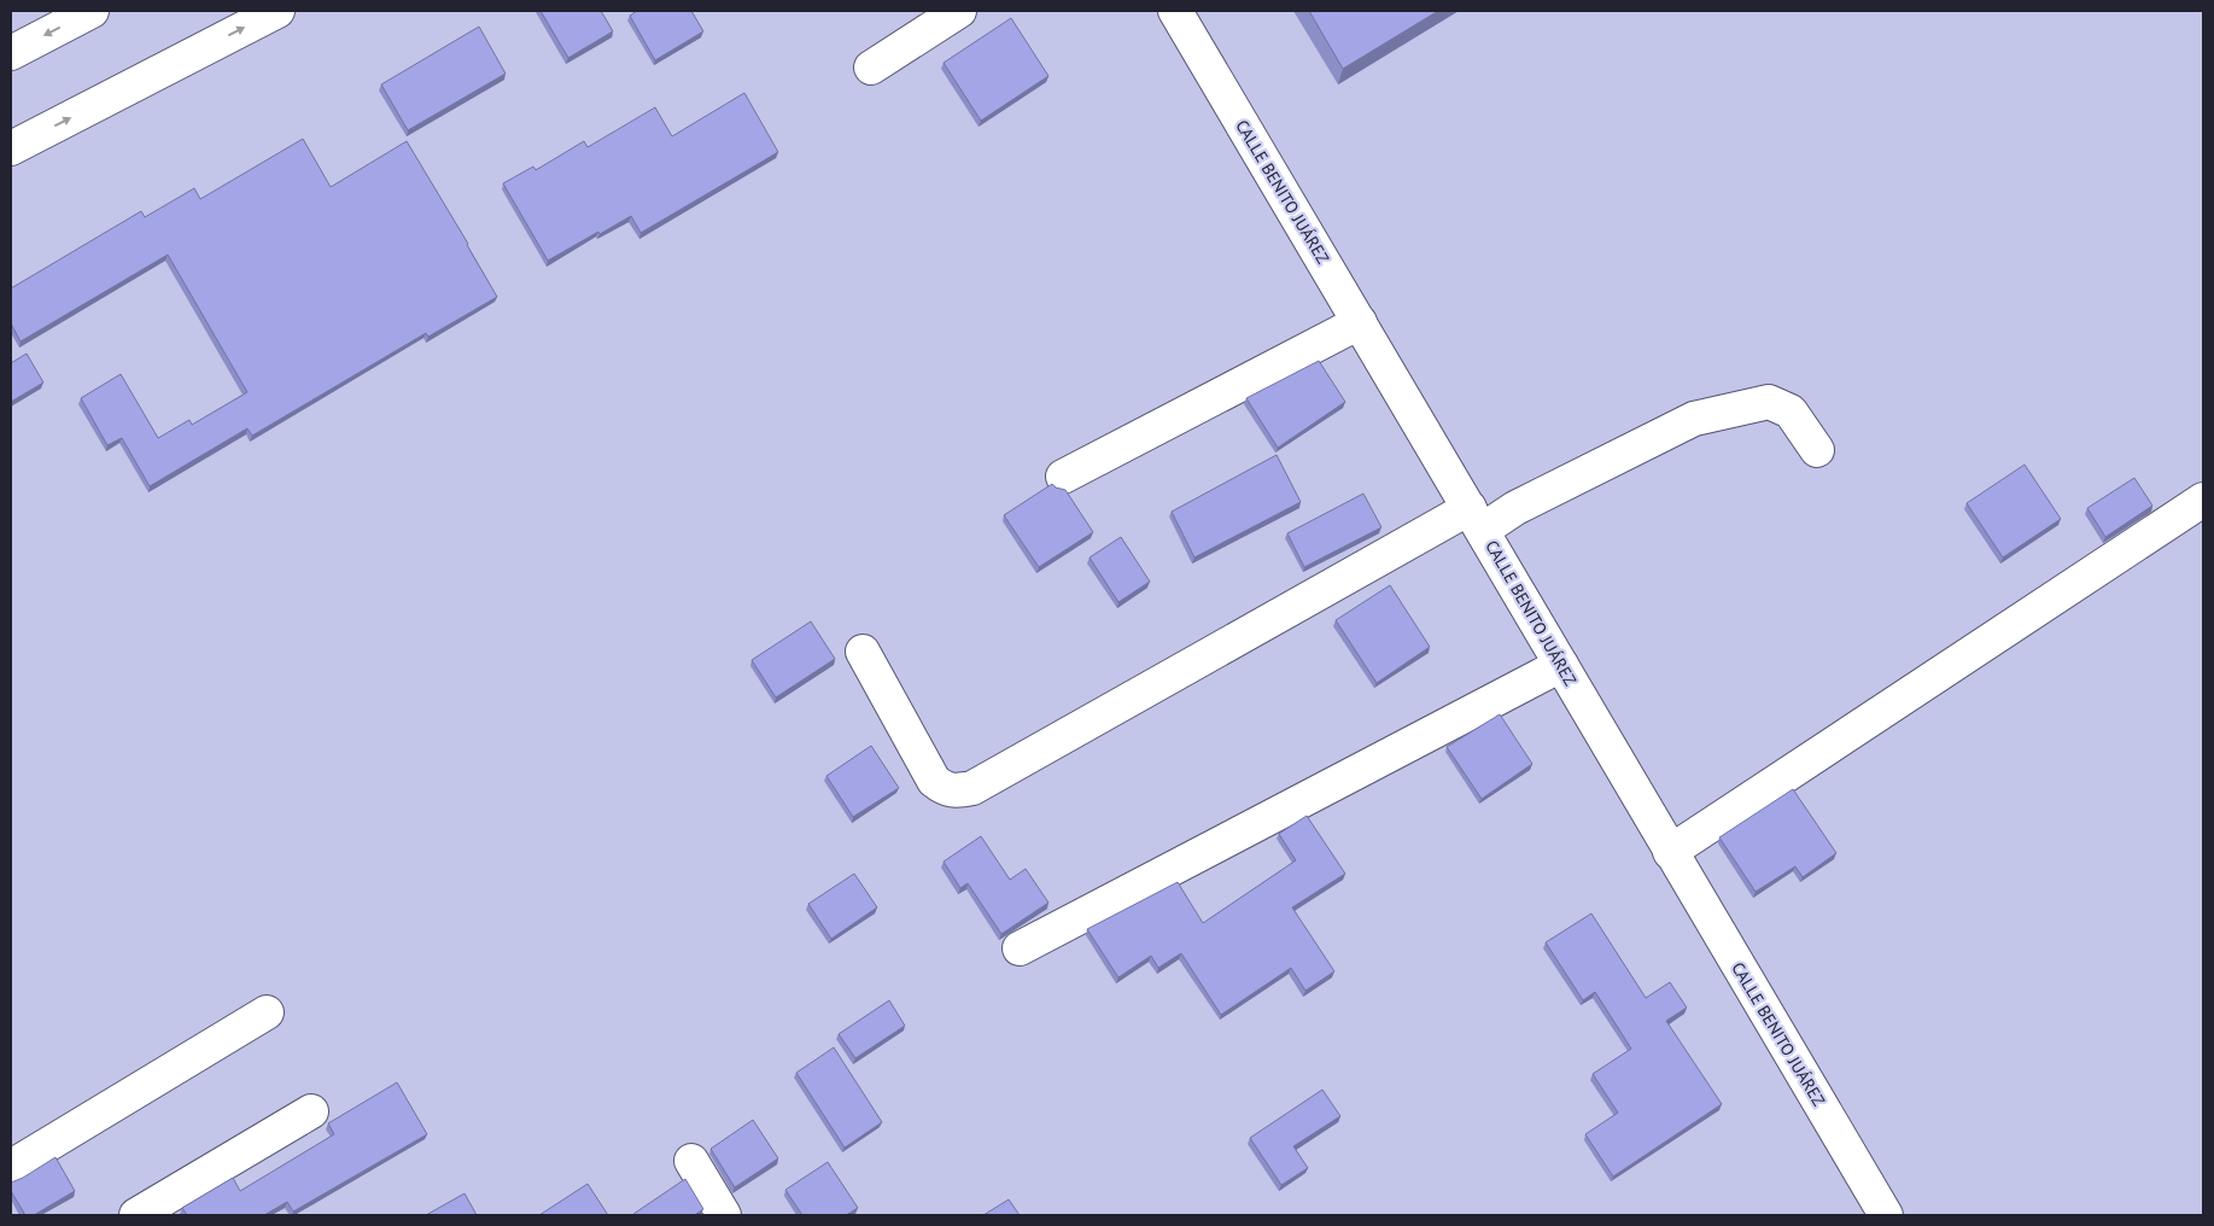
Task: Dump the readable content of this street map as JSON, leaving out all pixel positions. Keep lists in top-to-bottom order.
{
  "streets": {
    "street": ["CALLE BENITO JUÁREZ"]
  }
}
